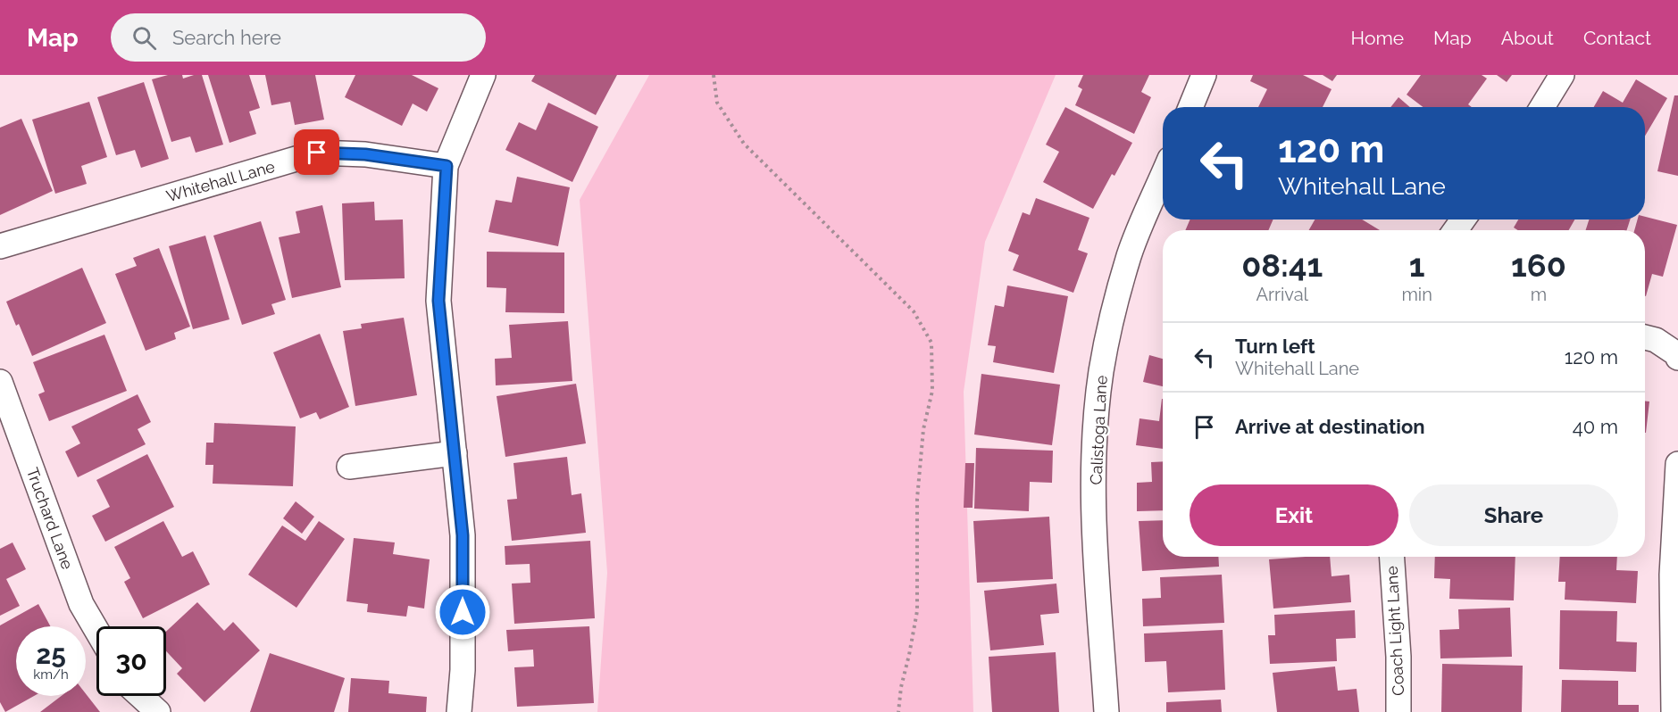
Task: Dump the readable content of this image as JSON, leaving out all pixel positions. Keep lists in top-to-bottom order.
{
  "streets": {
    "street": [
      "Whitehall Lane",
      "Calistoga Lane",
      "Truchard Lane",
      "Coach Light Lane"
    ]
  },
  "page": {
    "header": "Map",
    "search": "Search here",
    "nav": [
      "Home",
      "Map",
      "About",
      "Contact"
    ],
    "turn": ["120 m", "Whitehall Lane"],
    "eta": [
      "08:41",
      "Arrival",
      "1",
      "min",
      "160",
      "m"
    ],
    "list": [
      {
        "name": "Turn left",
        "note": "Whitehall Lane",
        "value": "120 m"
      },
      {
        "name": "Arrive at destination",
        "value": "40 m"
      }
    ],
    "buttons": ["Exit", "Share"],
    "speed": "25 km/h",
    "limit": "30"
  }
}
